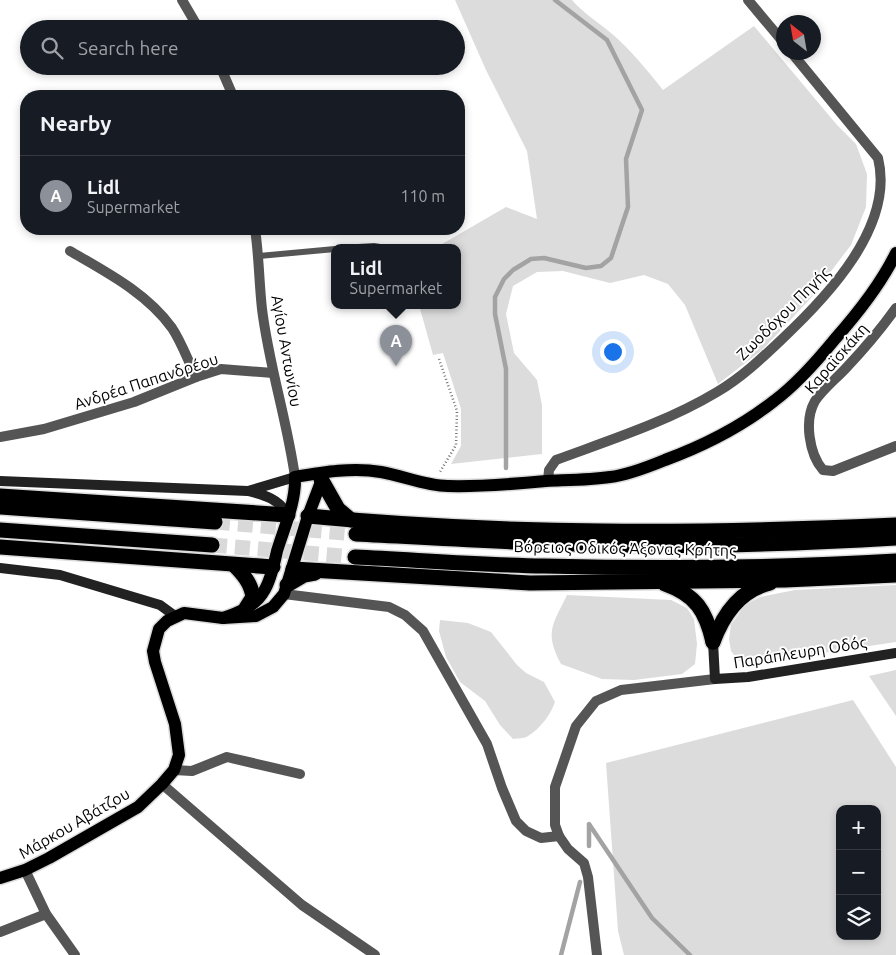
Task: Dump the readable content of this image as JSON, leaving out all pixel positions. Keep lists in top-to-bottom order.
{
  "streets": {
    "highway": ["Βόρειος Οδικός Άξονας Κρήτης"],
    "main road": ["Μάρκου Αβάτζου"],
    "street": [
      "Ζωοδόχου Πηγής",
      "Αγίου Αντωνίου",
      "Καραϊσκάκη",
      "Ανδρέα Παπανδρέου",
      "Παράπλευρη Οδός"
    ]
  },
  "crossings": [
    ["Αγίου Αντωνίου", "Ανδρέα Παπανδρέου"]
  ],
  "north": "top left",
  "page": {
    "search": "Search here",
    "heading": "Nearby",
    "list": [
      {
        "mark": "A",
        "name": "Lidl",
        "note": "Supermarket",
        "value": "110 m"
      }
    ],
    "popup": ["Lidl", "Supermarket"],
    "pins": "A",
    "map_buttons": ["+", "−"]
  }
}
